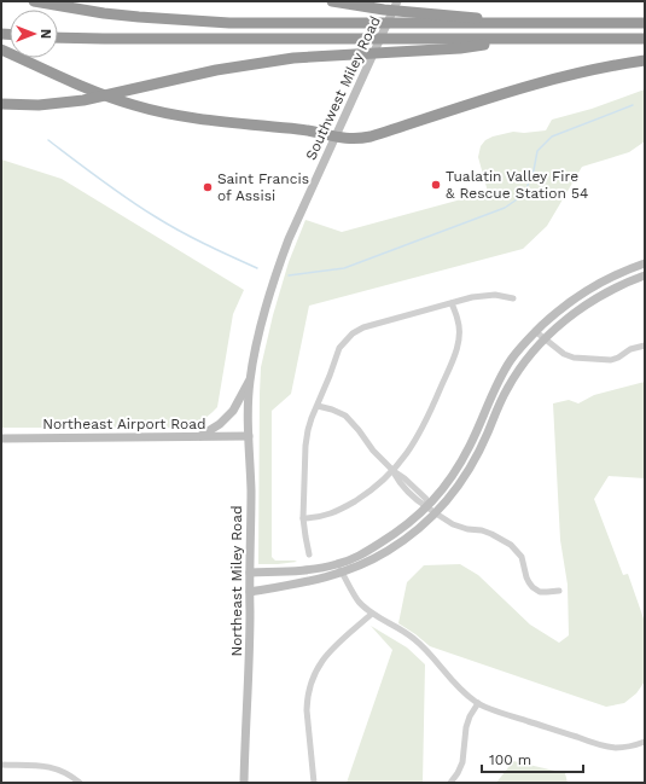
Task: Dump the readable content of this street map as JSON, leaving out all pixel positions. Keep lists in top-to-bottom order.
{
  "streets": {
    "street": ["Southwest Miley Road", "Northeast Airport Road", "Northeast Miley Road"]
  },
  "crossings": [
    ["Southwest Miley Road", "Northeast Miley Road"],
    ["Northeast Airport Road", "Northeast Miley Road"]
  ],
  "places": ["Tualatin Valley Fire & Rescue Station 54", "Saint Francis of Assisi"],
  "scale_bar": "100 m",
  "north": "right"
}
